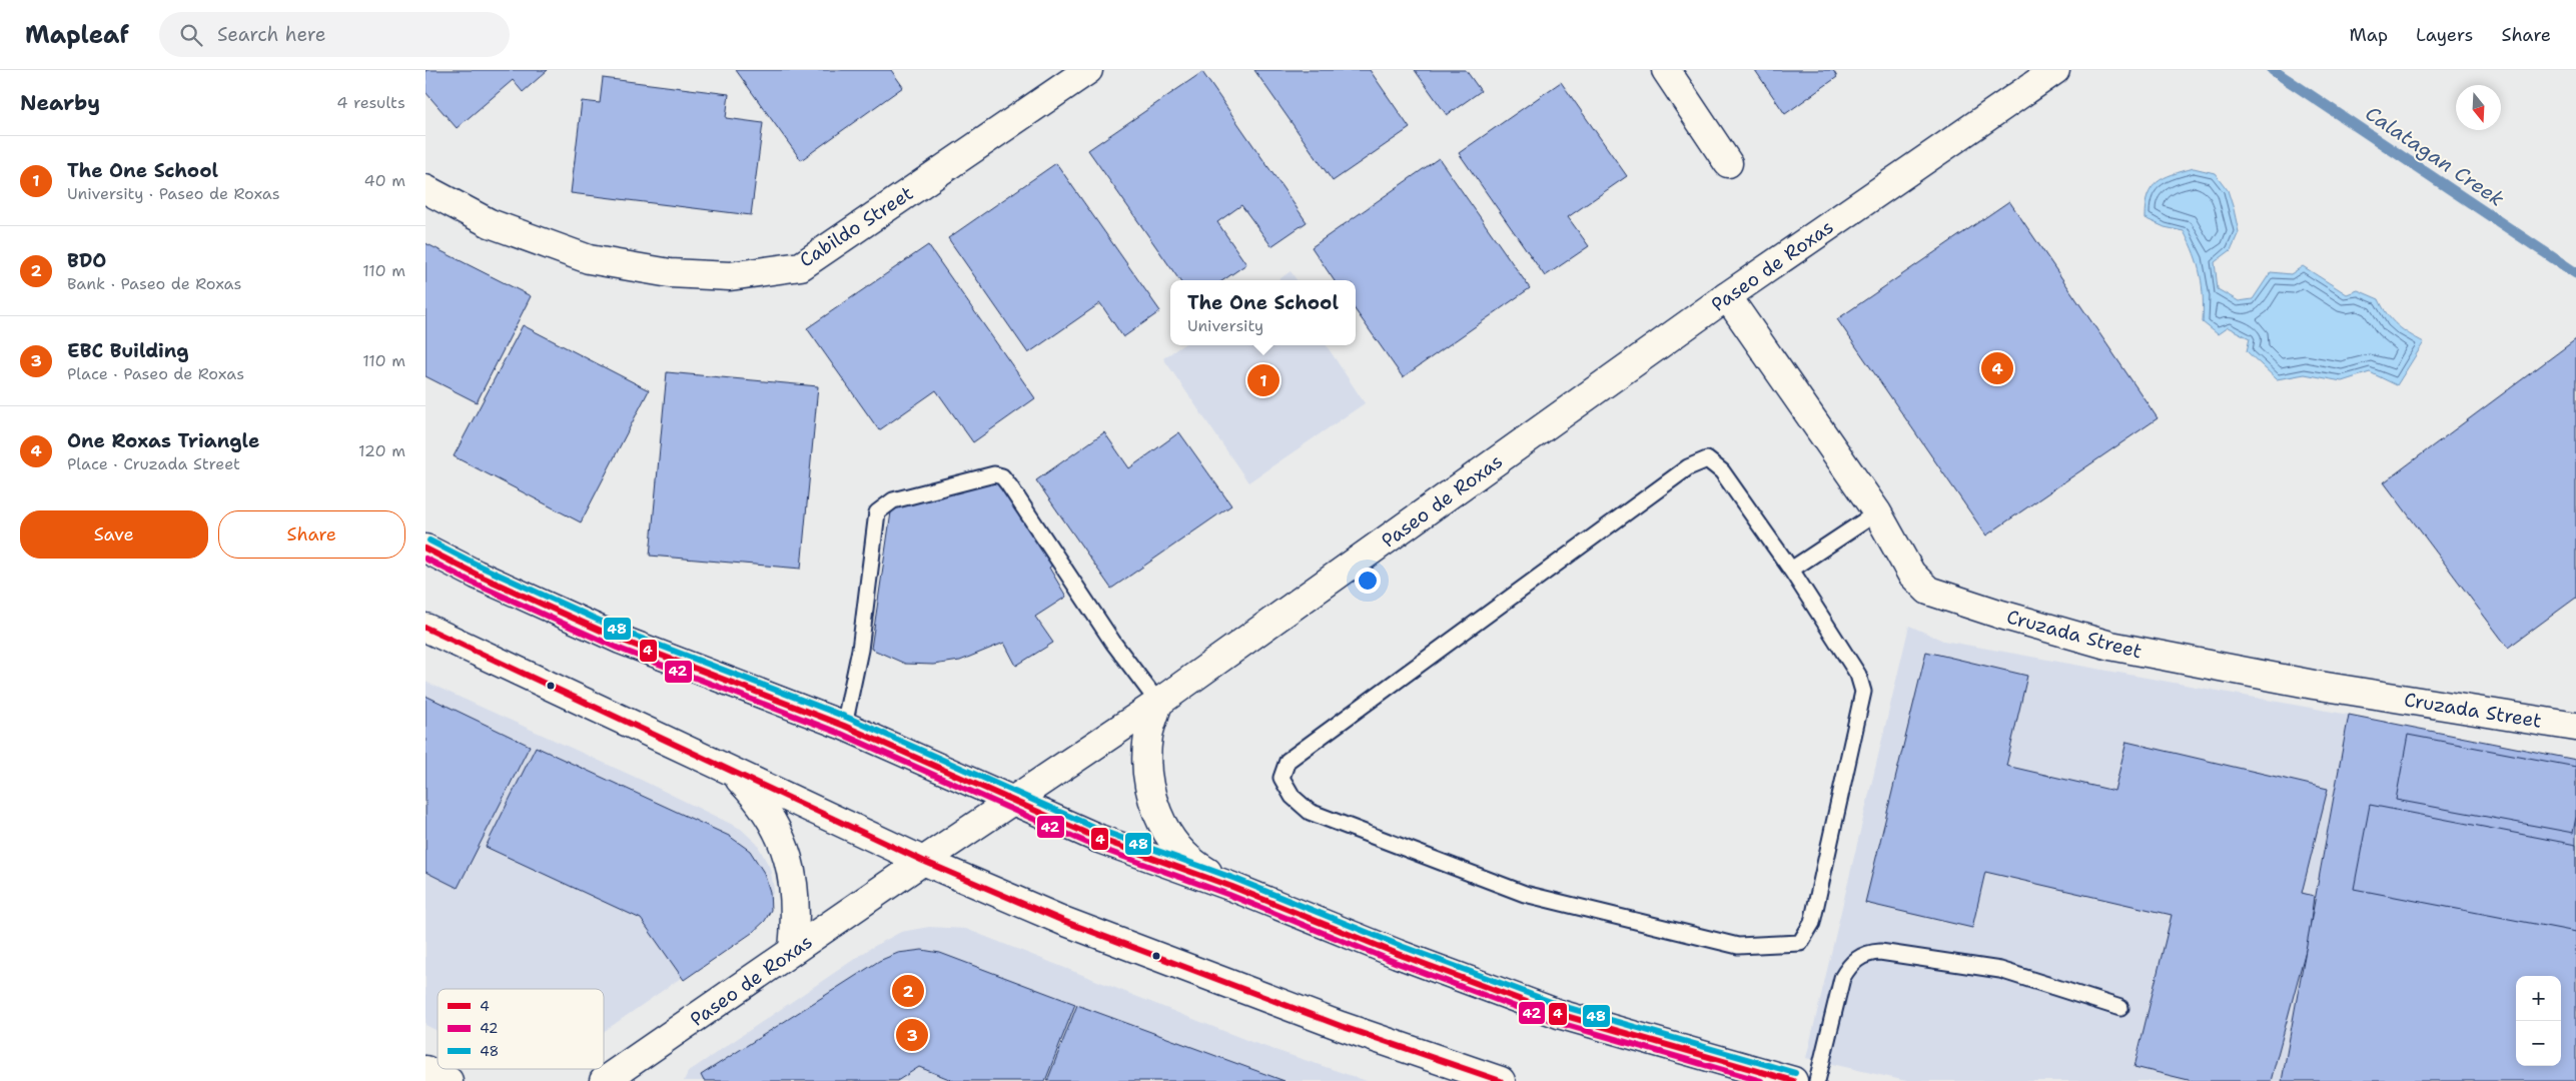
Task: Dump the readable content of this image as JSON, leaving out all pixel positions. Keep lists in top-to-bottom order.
{
  "streets": {
    "main road": ["Cabildo Street", "Paseo de Roxas", "Cruzada Street"]
  },
  "crossings": [
    ["Paseo de Roxas", "Cruzada Street"]
  ],
  "water": ["Calatagan Creek"],
  "lines": ["transit line 48", "transit line 4", "transit line 42"],
  "legend": ["4", "42", "48"],
  "north": "bottom",
  "page": {
    "header": "Mapleaf",
    "search": "Search here",
    "nav": ["Map", "Layers", "Share"],
    "heading": ["Nearby", "4 results"],
    "list": [
      {
        "mark": "1",
        "name": "The One School",
        "note": "University · Paseo de Roxas",
        "value": "40 m"
      },
      {
        "mark": "2",
        "name": "BDO",
        "note": "Bank · Paseo de Roxas",
        "value": "110 m"
      },
      {
        "mark": "3",
        "name": "EBC Building",
        "note": "Place · Paseo de Roxas",
        "value": "110 m"
      },
      {
        "mark": "4",
        "name": "One Roxas Triangle",
        "note": "Place · Cruzada Street",
        "value": "120 m"
      }
    ],
    "popup": ["The One School", "University"],
    "pins": [
      "4",
      "1",
      "2",
      "3"
    ],
    "buttons": ["Save", "Share"],
    "map_buttons": ["+", "−"]
  }
}
